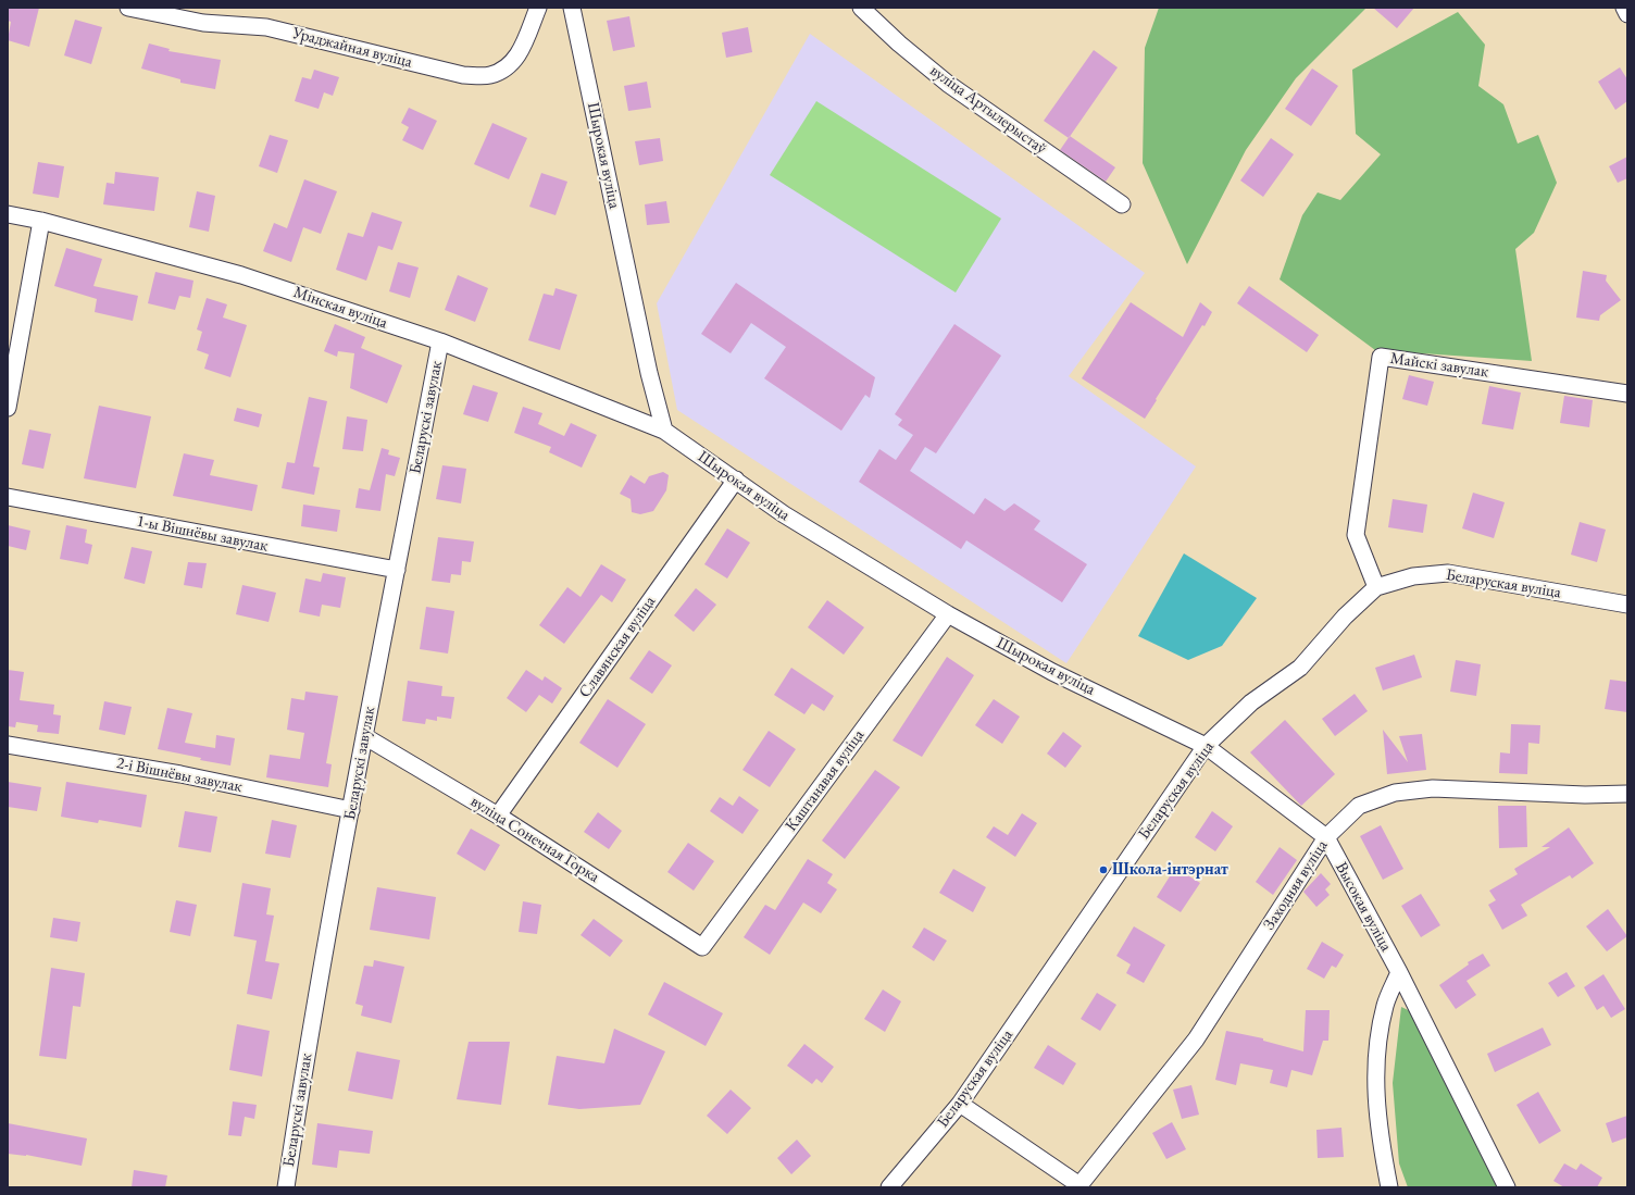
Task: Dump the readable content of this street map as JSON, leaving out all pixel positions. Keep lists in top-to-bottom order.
{
  "streets": {
    "street": [
      "Ураджайная вуліца",
      "вуліца Артылерыстаў",
      "Шырокая вуліца",
      "Мінская вуліца",
      "Майскі завулак",
      "Беларускі завулак",
      "1-ы Вішнёвы завулак",
      "Беларуская вуліца",
      "Славянская вуліца",
      "2-і Вішнёвы завулак",
      "Каштанавая вуліца",
      "вуліца Сонечная Горка",
      "Заходняя вуліца",
      "Высокая вуліца"
    ]
  },
  "crossings": [
    ["Шырокая вуліца", "Мінская вуліца"],
    ["Шырокая вуліца", "Беларуская вуліца"],
    ["Шырокая вуліца", "Славянская вуліца"],
    ["Шырокая вуліца", "Каштанавая вуліца"],
    ["Шырокая вуліца", "Высокая вуліца"],
    ["Мінская вуліца", "Беларускі завулак"],
    ["Майскі завулак", "Беларуская вуліца"],
    ["Беларускі завулак", "1-ы Вішнёвы завулак"],
    ["Беларускі завулак", "2-і Вішнёвы завулак"],
    ["Беларускі завулак", "вуліца Сонечная Горка"],
    ["Беларуская вуліца", "Высокая вуліца"],
    ["Славянская вуліца", "вуліца Сонечная Горка"],
    ["Каштанавая вуліца", "вуліца Сонечная Горка"],
    ["Заходняя вуліца", "Высокая вуліца"]
  ],
  "places": ["Школа-інтэрнат"]
}
